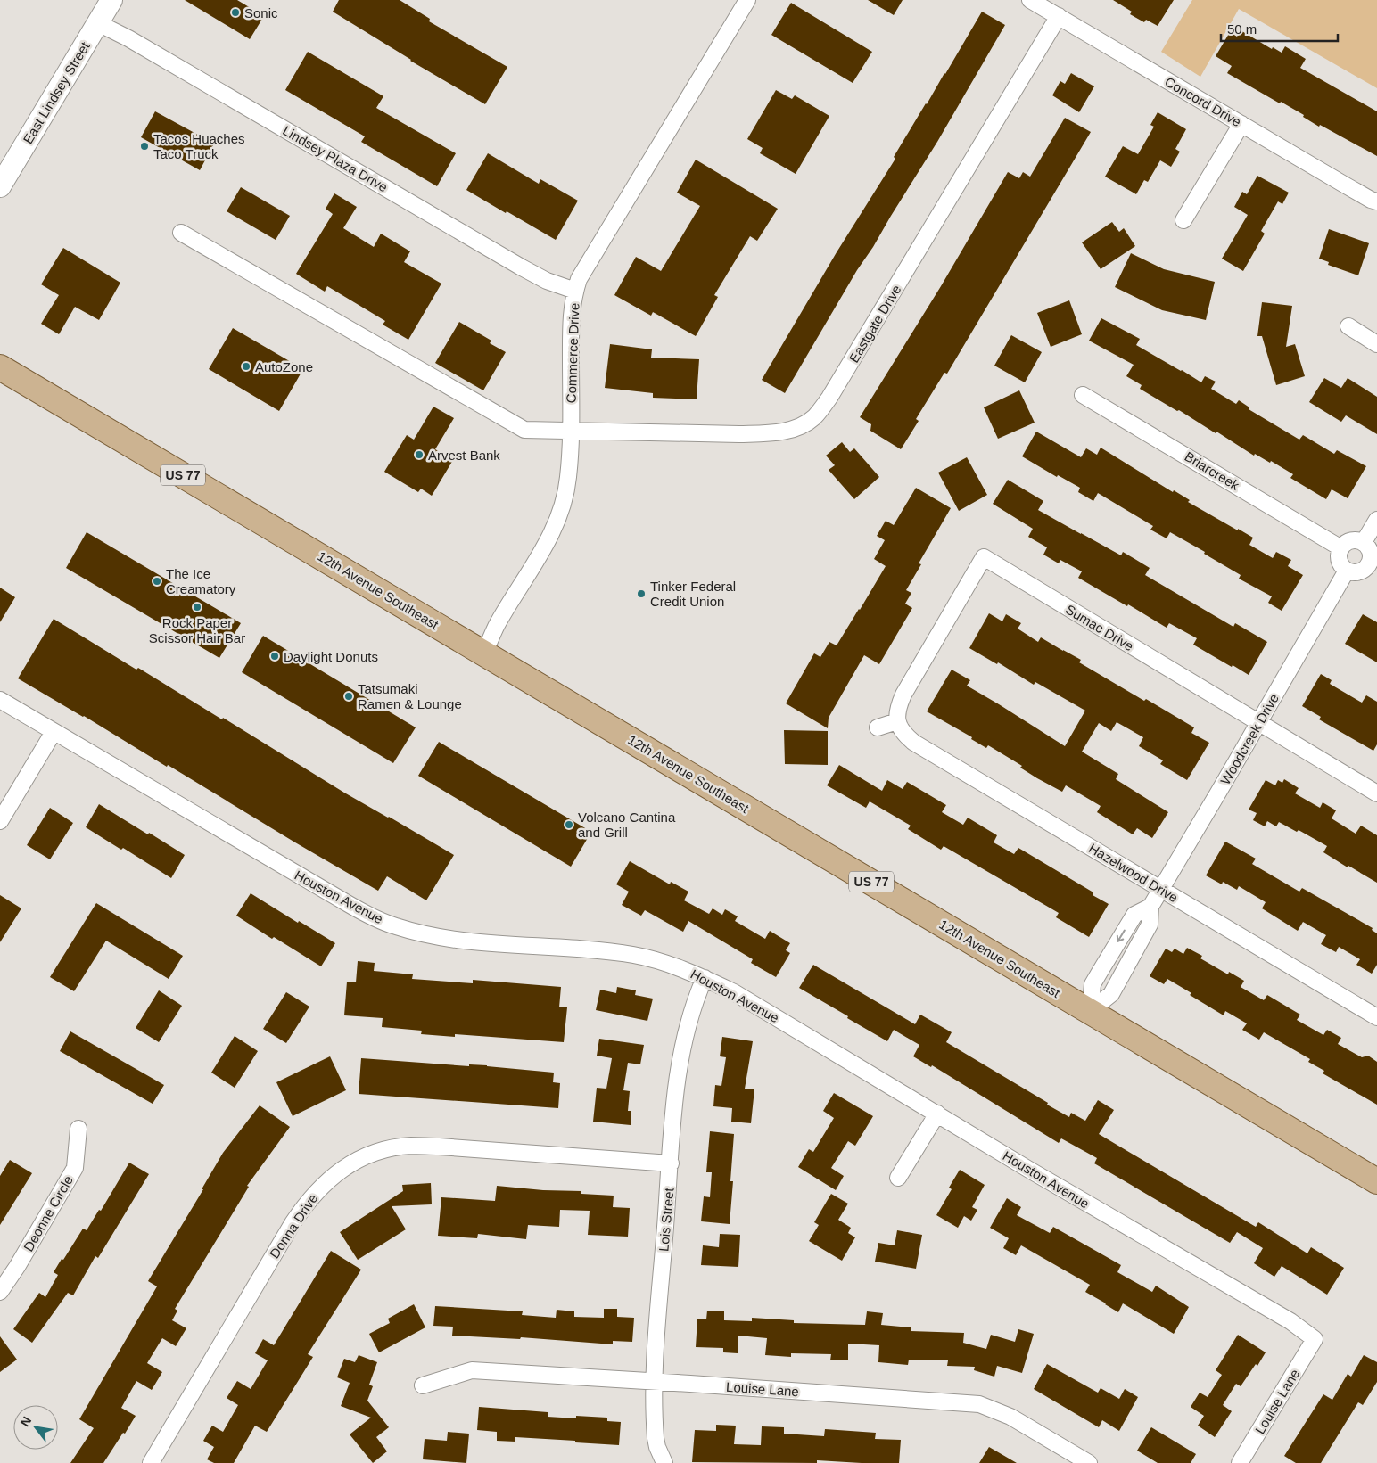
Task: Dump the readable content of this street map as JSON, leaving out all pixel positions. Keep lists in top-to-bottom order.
{
  "streets": {
    "main road": ["US 77", "12th Avenue Southeast"],
    "street": [
      "East Lindsey Street",
      "Concord Drive",
      "Lindsey Plaza Drive",
      "Eastgate Drive",
      "Commerce Drive",
      "Briarcreek",
      "Sumac Drive",
      "Woodcreek Drive",
      "Hazelwood Drive",
      "Houston Avenue",
      "Deonne Circle",
      "Lois Street",
      "Donna Drive",
      "Louise Lane"
    ]
  },
  "crossings": [
    ["East Lindsey Street", "Lindsey Plaza Drive"],
    ["Concord Drive", "Eastgate Drive"],
    ["Lindsey Plaza Drive", "Commerce Drive"],
    ["Eastgate Drive", "Commerce Drive"],
    ["Commerce Drive", "12th Avenue Southeast"],
    ["Briarcreek", "Woodcreek Drive"],
    ["12th Avenue Southeast", "Woodcreek Drive"],
    ["Sumac Drive", "Woodcreek Drive"],
    ["Sumac Drive", "Hazelwood Drive"],
    ["Woodcreek Drive", "Hazelwood Drive"],
    ["Houston Avenue", "Lois Street"],
    ["Houston Avenue", "Louise Lane"],
    ["Lois Street", "Donna Drive"],
    ["Lois Street", "Louise Lane"]
  ],
  "places": [
    "Sonic",
    "Tacos Huaches Taco Truck",
    "AutoZone",
    "Arvest Bank",
    "The Ice Creamatory",
    "Tinker Federal Credit Union",
    "Rock Paper Scissor Hair Bar",
    "Daylight Donuts",
    "Tatsumaki Ramen & Lounge",
    "Volcano Cantina and Grill"
  ],
  "scale_bar": "50 m",
  "north": "top left"
}
